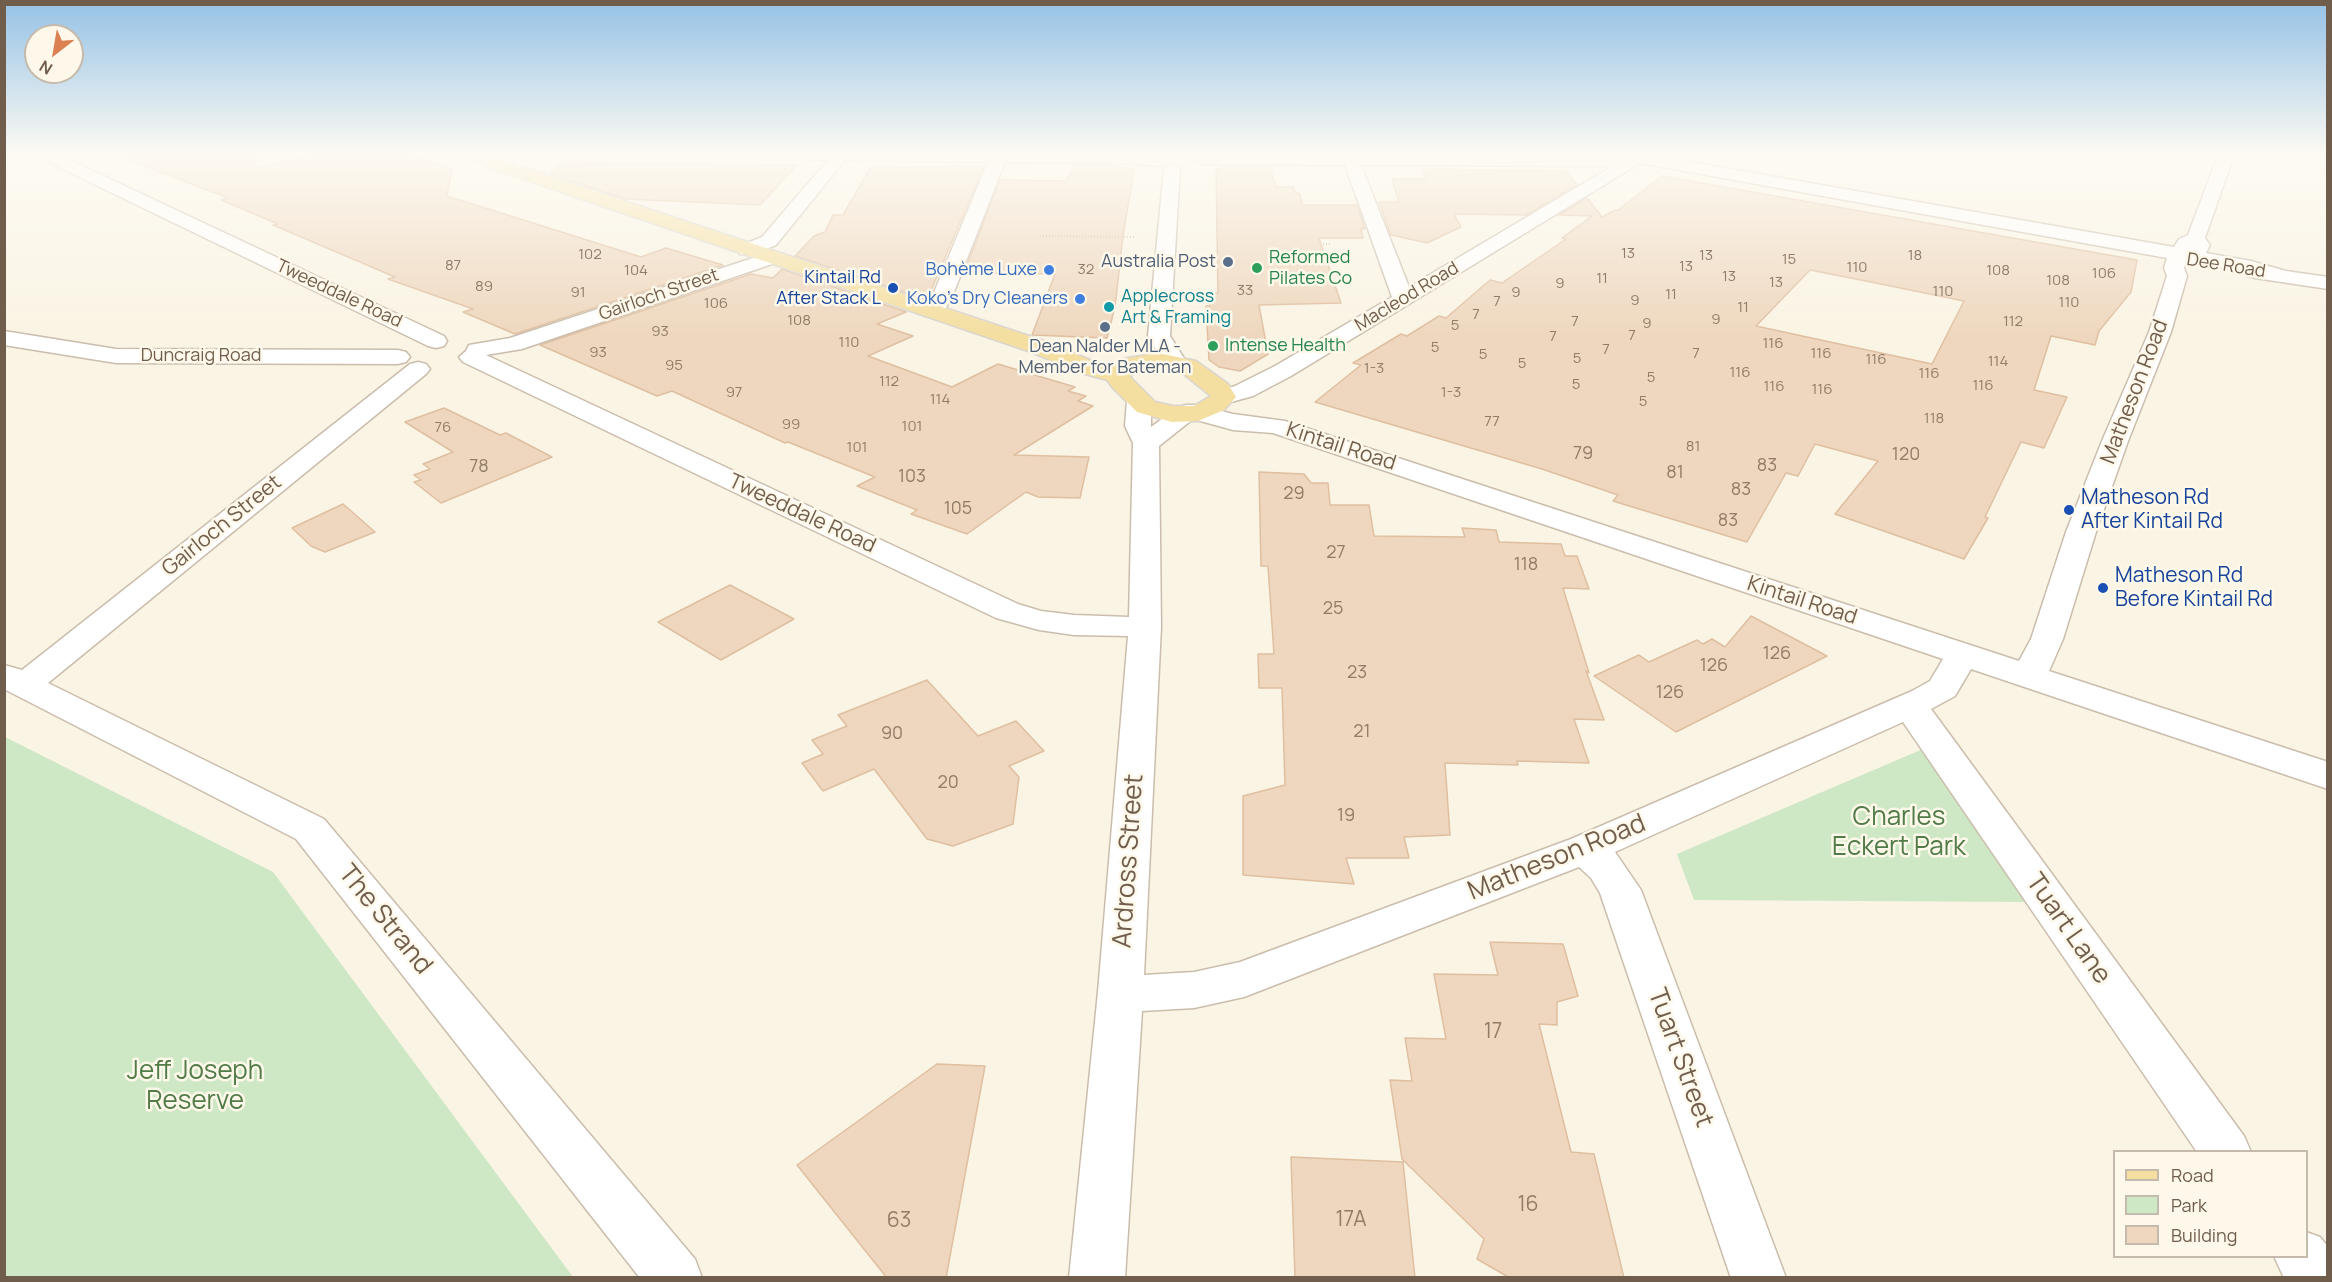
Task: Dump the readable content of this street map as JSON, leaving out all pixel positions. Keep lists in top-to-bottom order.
{
  "streets": {
    "street": [
      "Dee Road",
      "Tweeddale Road",
      "Gairloch Street",
      "Macleod Road",
      "Duncraig Road",
      "Matheson Road",
      "Kintail Road",
      "Ardross Street",
      "The Strand",
      "Tuart Lane",
      "Tuart Street"
    ]
  },
  "crossings": [
    ["Dee Road", "Matheson Road"],
    ["Tweeddale Road", "Gairloch Street"],
    ["Tweeddale Road", "Duncraig Road"],
    ["Tweeddale Road", "Ardross Street"],
    ["Gairloch Street", "Duncraig Road"],
    ["Gairloch Street", "The Strand"],
    ["Macleod Road", "Kintail Road"],
    ["Matheson Road", "Kintail Road"],
    ["Matheson Road", "Ardross Street"],
    ["Matheson Road", "Tuart Lane"],
    ["Matheson Road", "Tuart Street"]
  ],
  "parks": ["Charles Eckert Park", "Jeff Joseph Reserve"],
  "places": [
    "Australia Post",
    "Reformed Pilates Co",
    "Bohème Luxe",
    "Kintail Rd After Stack L",
    "Koko’s Dry Cleaners",
    "Applecross Art & Framing",
    "Dean Nalder MLA - Member for Bateman",
    "Intense Health",
    "Matheson Rd After Kintail Rd",
    "Matheson Rd Before Kintail Rd"
  ],
  "house_numbers": [
    "13",
    "102",
    "13",
    "18",
    "15",
    "87",
    "13",
    "110",
    "32",
    "104",
    "108",
    "106",
    "13",
    "11",
    "108",
    "13",
    "9",
    "89",
    "33",
    "110",
    "91",
    "9",
    "11",
    "9",
    "7",
    "110",
    "106",
    "11",
    "7",
    "9",
    "108",
    "7",
    "112",
    "9",
    "5",
    "93",
    "7",
    "7",
    "110",
    "116",
    "5",
    "7",
    "93",
    "7",
    "116",
    "5",
    "5",
    "116",
    "114",
    "5",
    "95",
    "1-3",
    "116",
    "116",
    "5",
    "112",
    "5",
    "116",
    "116",
    "116",
    "97",
    "1-3",
    "114",
    "5",
    "118",
    "77",
    "99",
    "101",
    "76",
    "81",
    "101",
    "79",
    "120",
    "83",
    "78",
    "81",
    "103",
    "83",
    "29",
    "105",
    "83",
    "27",
    "118",
    "25",
    "126",
    "126",
    "23",
    "126",
    "21",
    "90",
    "20",
    "19",
    "17",
    "16",
    "17A",
    "63"
  ],
  "legend": ["Road", "Park", "Building"],
  "north": "bottom left"
}
